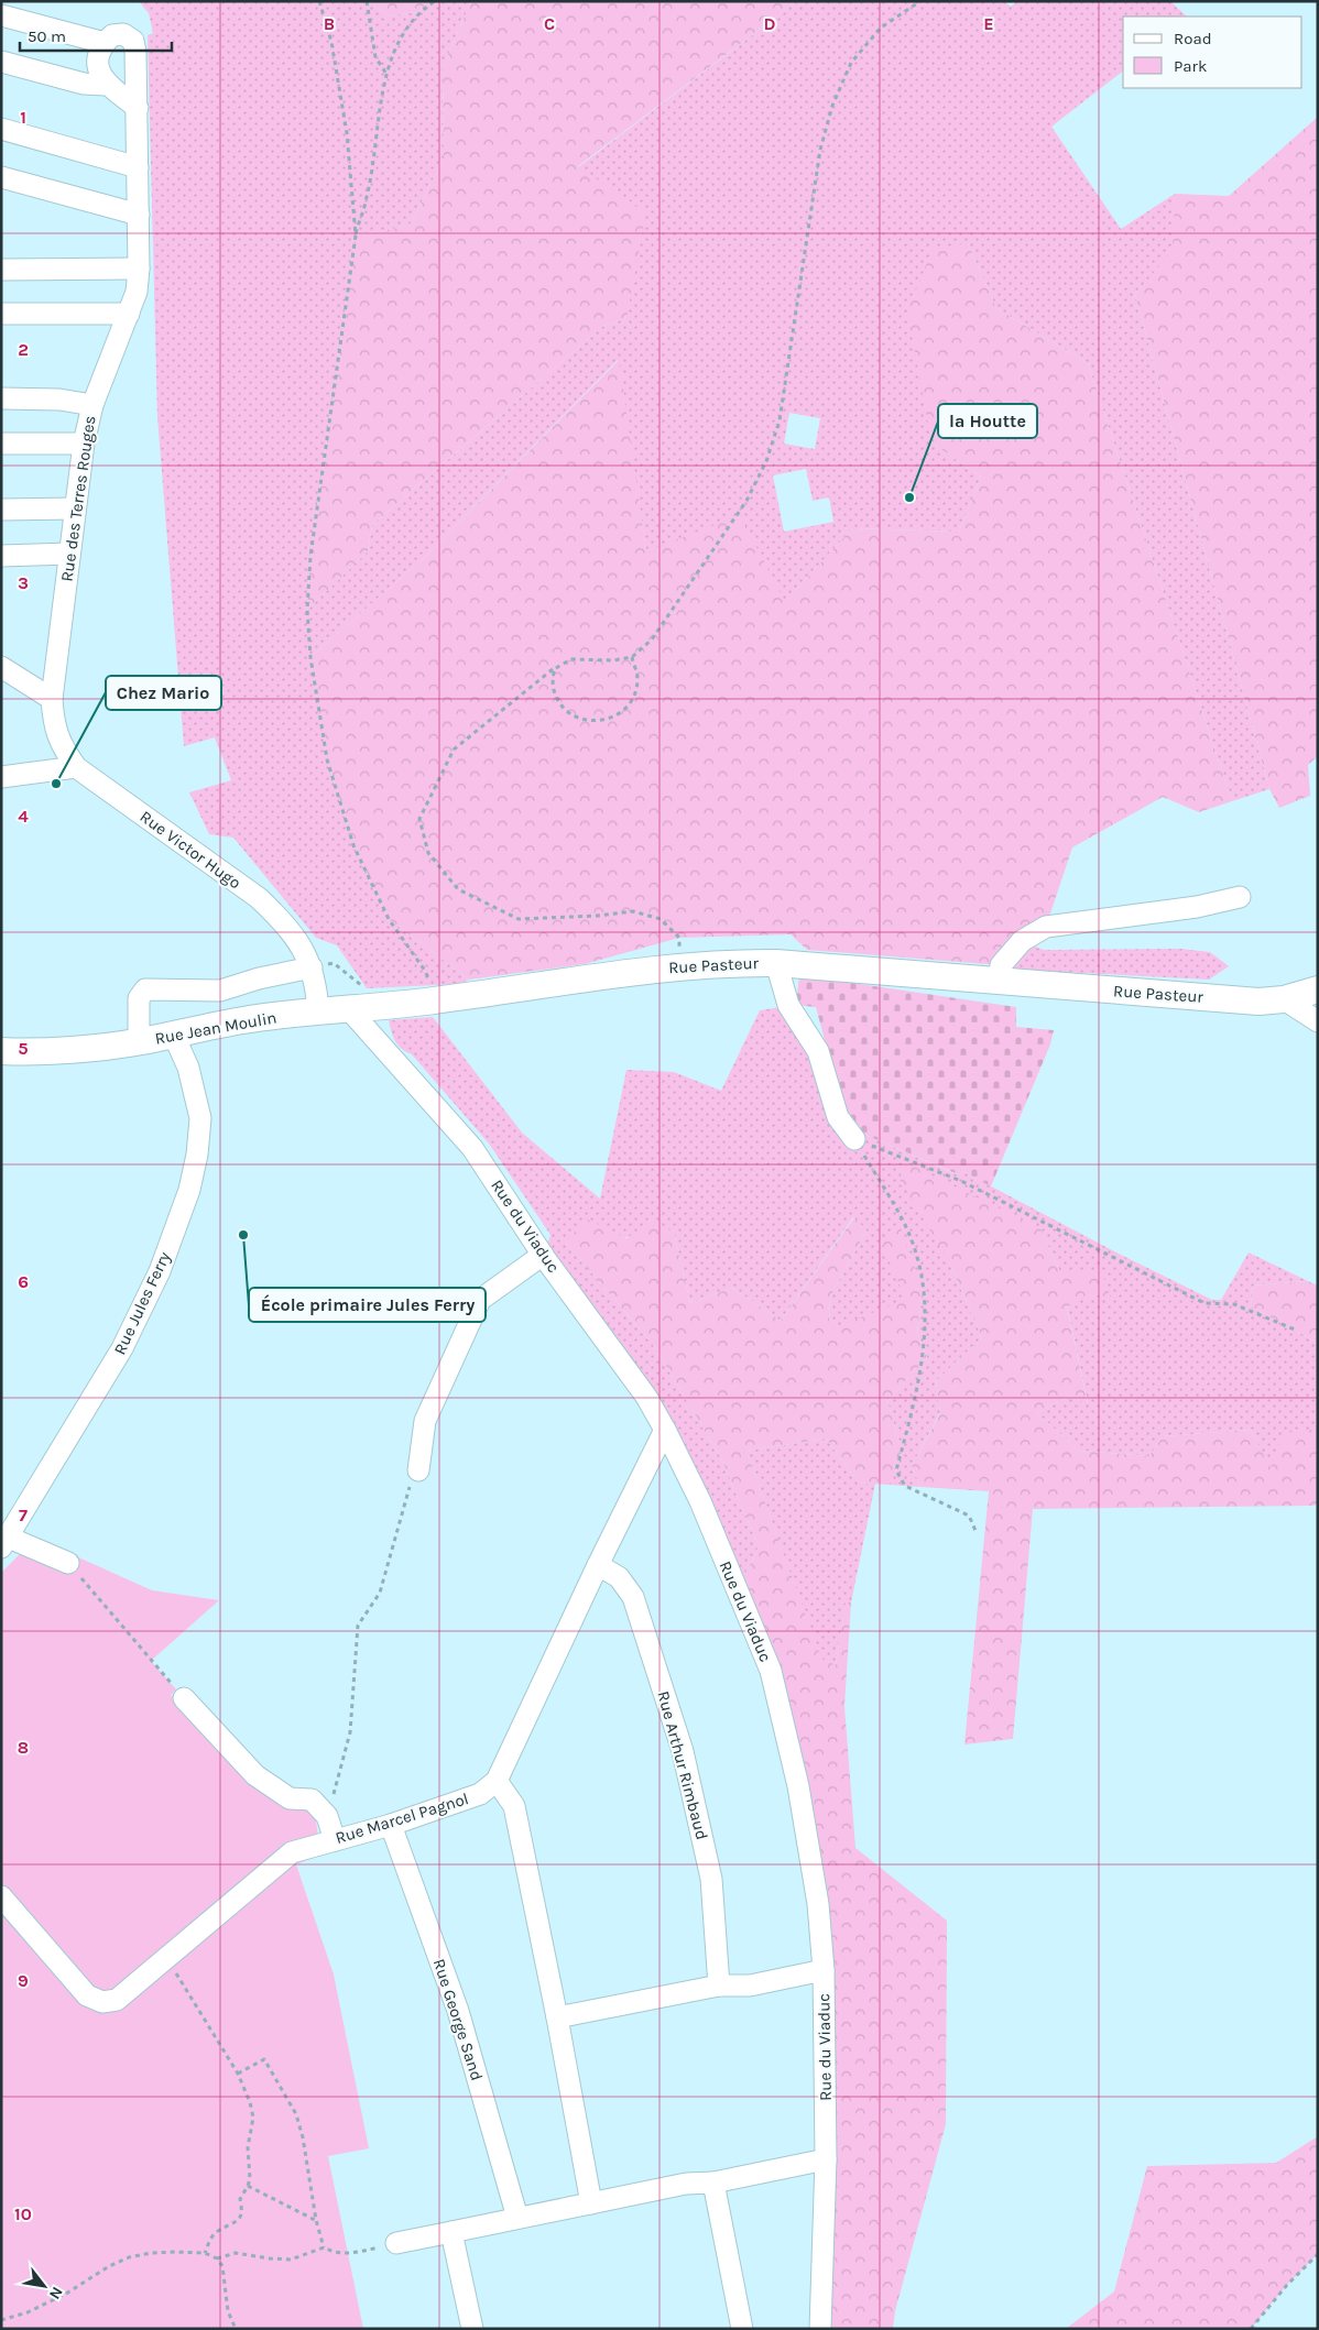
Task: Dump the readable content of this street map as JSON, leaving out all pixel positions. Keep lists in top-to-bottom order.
{
  "streets": {
    "main road": ["Rue Pasteur", "Rue Jean Moulin"],
    "street": [
      "Rue des Terres Rouges",
      "Rue Victor Hugo",
      "Rue du Viaduc",
      "Rue Jules Ferry",
      "Rue Arthur Rimbaud",
      "Rue Marcel Pagnol",
      "Rue George Sand"
    ]
  },
  "crossings": [
    ["Rue des Terres Rouges", "Rue Victor Hugo"],
    ["Rue Victor Hugo", "Rue Jean Moulin"],
    ["Rue Pasteur", "Rue Jean Moulin"],
    ["Rue Jean Moulin", "Rue du Viaduc"],
    ["Rue Jean Moulin", "Rue Jules Ferry"],
    ["Rue Marcel Pagnol", "Rue George Sand"]
  ],
  "places": ["la Houtte", "Chez Mario", "École primaire Jules Ferry"],
  "legend": ["Road", "Park"],
  "scale_bar": "50 m",
  "north": "bottom right",
  "grid": {
    "columns": [
      "B",
      "C",
      "D",
      "E"
    ],
    "rows": [
      "1",
      "2",
      "3",
      "4",
      "5",
      "6",
      "7",
      "8",
      "9",
      "10"
    ]
  }
}
